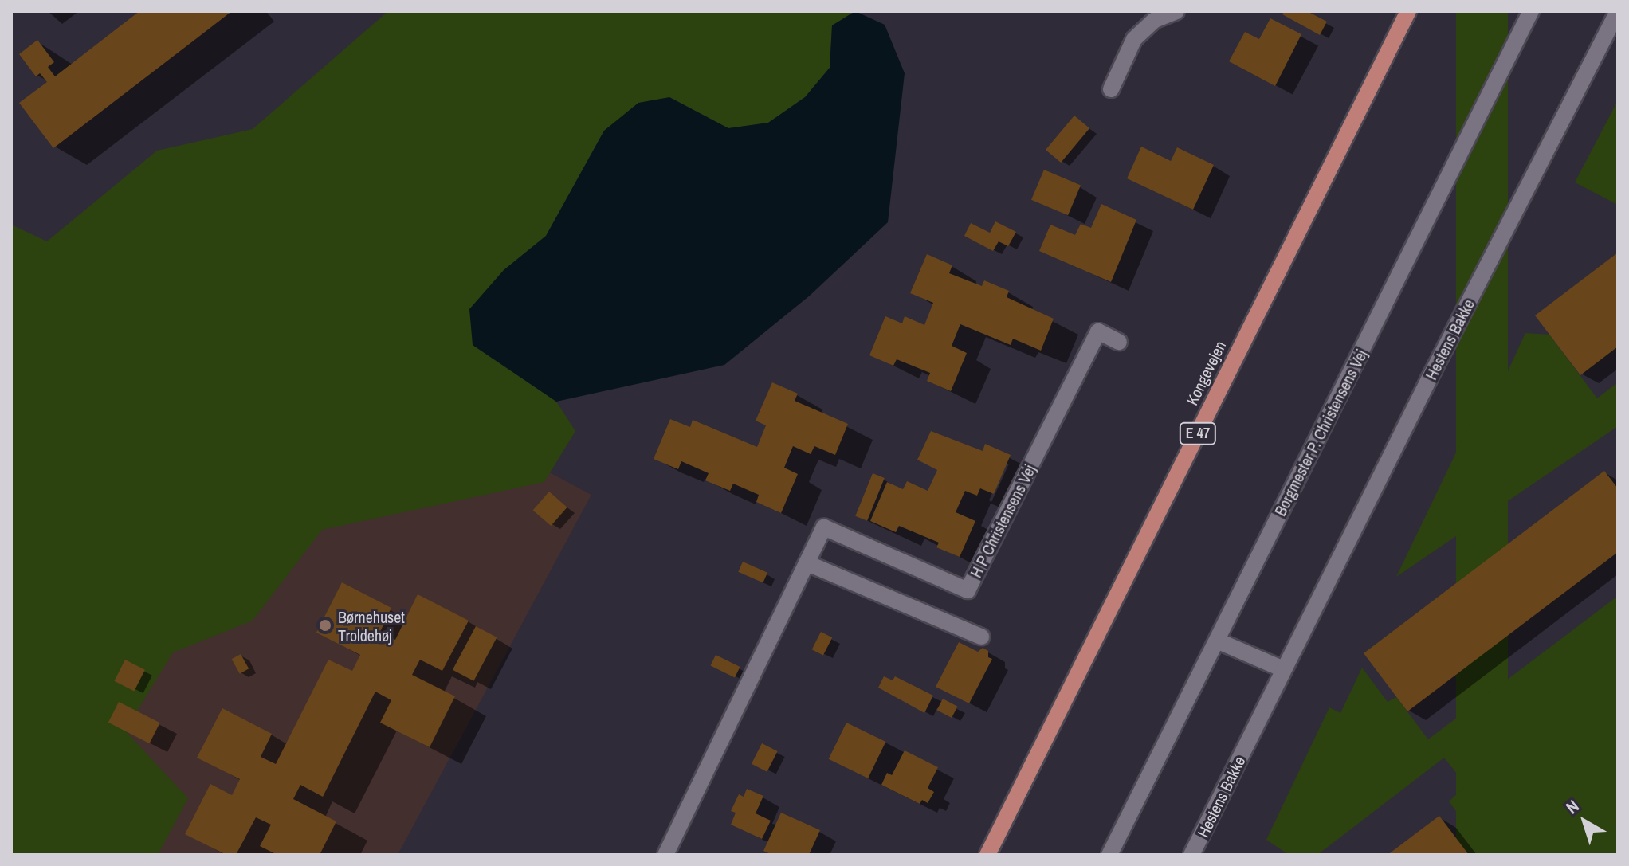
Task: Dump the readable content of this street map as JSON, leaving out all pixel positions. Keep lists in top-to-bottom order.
{
  "streets": {
    "main road": ["Kongevejen", "E 47"],
    "street": ["Hestens Bakke", "Borgmester P. Christensens Vej", "H P Christensens Vej"]
  },
  "places": ["Børnehuset Troldehøj"],
  "north": "top left"
}
